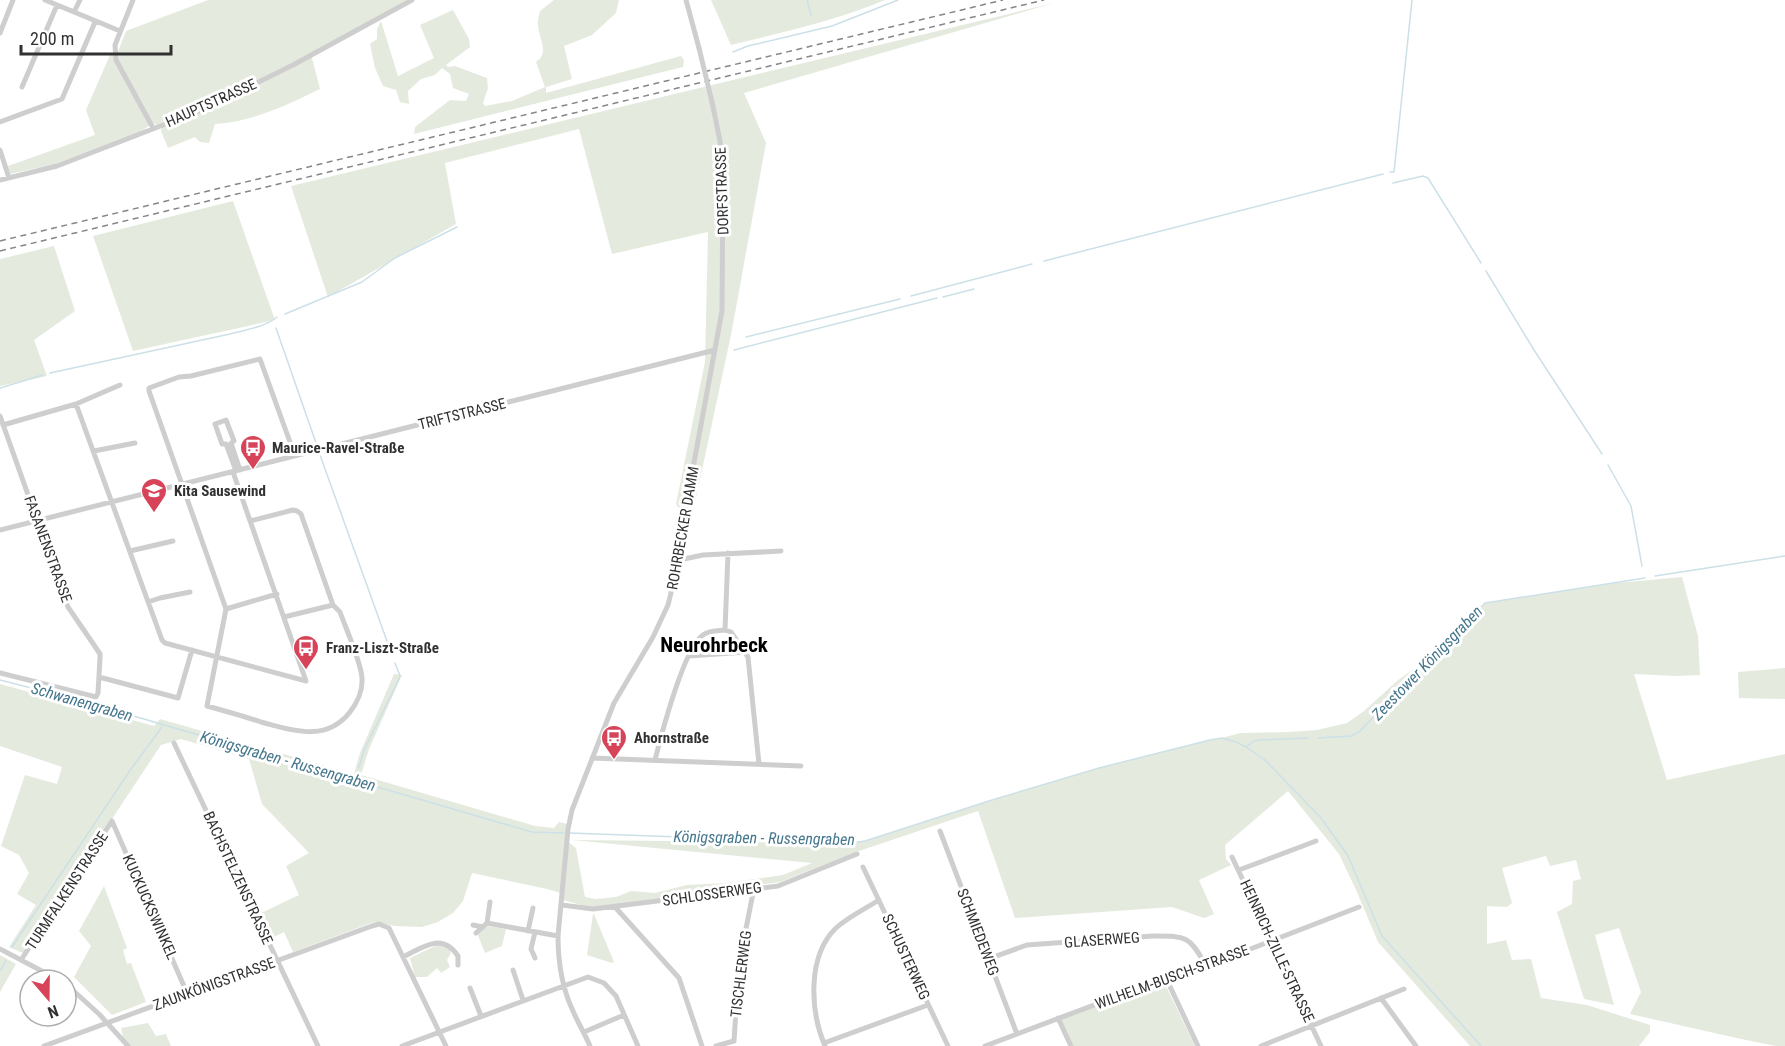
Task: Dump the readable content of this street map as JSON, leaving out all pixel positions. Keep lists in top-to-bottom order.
{
  "streets": {
    "street": [
      "HAUPTSTRASSE",
      "DORFSTRASSE",
      "TRIFTSTRASSE",
      "ROHRBECKER DAMM",
      "FASANENSTRASSE",
      "BACHSTELZENSTRASSE",
      "TURMFALKENSTRASSE",
      "SCHLOSSERWEG",
      "KUCKUCKSWINKEL",
      "SCHMIEDEWEG",
      "GLASERWEG",
      "HEINRICH-ZILLE-STRASSE",
      "SCHUSTERWEG",
      "TISCHLERWEG",
      "WILHELM-BUSCH-STRASSE",
      "ZAUNKÖNIGSTRASSE"
    ]
  },
  "crossings": [
    ["DORFSTRASSE", "TRIFTSTRASSE"],
    ["DORFSTRASSE", "ROHRBECKER DAMM"],
    ["TRIFTSTRASSE", "ROHRBECKER DAMM"],
    ["TRIFTSTRASSE", "FASANENSTRASSE"],
    ["ROHRBECKER DAMM", "SCHLOSSERWEG"],
    ["BACHSTELZENSTRASSE", "ZAUNKÖNIGSTRASSE"],
    ["TURMFALKENSTRASSE", "KUCKUCKSWINKEL"],
    ["SCHLOSSERWEG", "TISCHLERWEG"],
    ["KUCKUCKSWINKEL", "ZAUNKÖNIGSTRASSE"],
    ["SCHMIEDEWEG", "GLASERWEG"],
    ["SCHMIEDEWEG", "WILHELM-BUSCH-STRASSE"],
    ["GLASERWEG", "WILHELM-BUSCH-STRASSE"],
    ["HEINRICH-ZILLE-STRASSE", "WILHELM-BUSCH-STRASSE"]
  ],
  "districts": ["Neurohrbeck"],
  "water": ["Zeestower Königsgraben", "Schwanengraben", "Königsgraben - Russengraben"],
  "places": {
    "bus stop": ["Maurice-Ravel-Straße", "Franz-Liszt-Straße", "Ahornstraße"],
    "school or university": ["Kita Sausewind"]
  },
  "scale_bar": "200 m",
  "north": "bottom"
}
